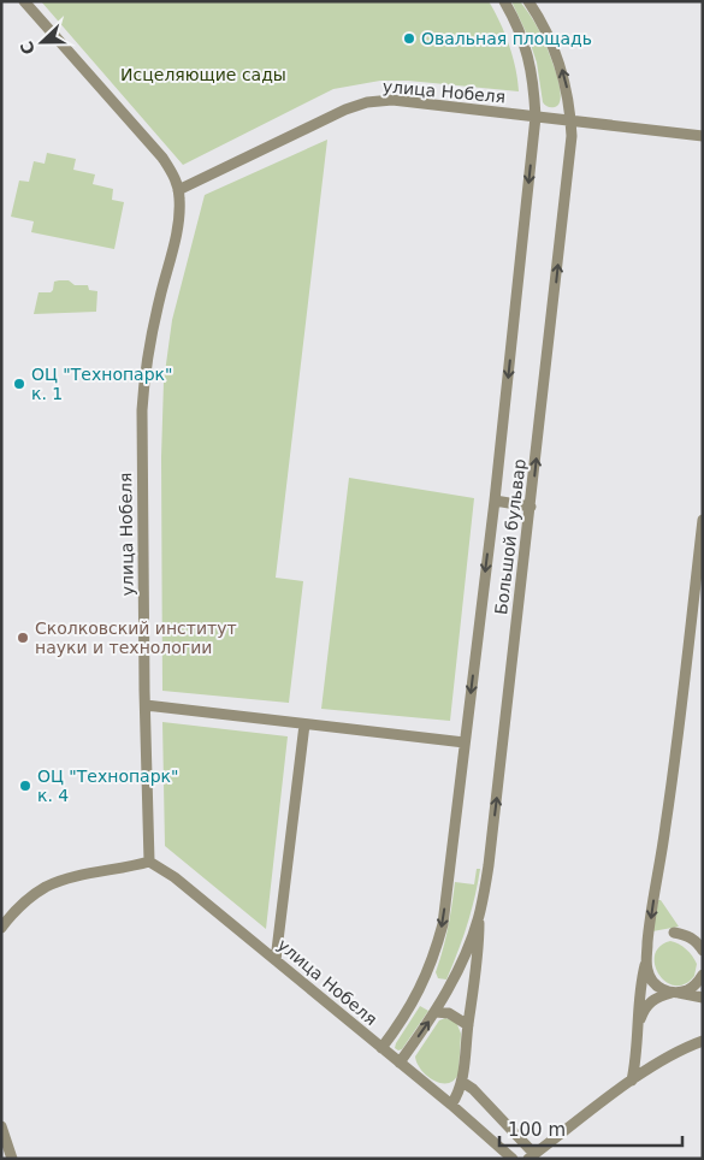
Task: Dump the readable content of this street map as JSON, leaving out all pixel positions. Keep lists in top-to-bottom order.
{
  "streets": {
    "street": ["улица Нобеля", "Большой бульвар"]
  },
  "crossings": [
    ["улица Нобеля", "Большой бульвар"]
  ],
  "parks": ["Исцеляющие сады"],
  "places": [
    "Овальная площадь",
    "ОЦ \"Технопарк\" к. 1",
    "Сколковский институт науки и технологии",
    "ОЦ \"Технопарк\" к. 4"
  ],
  "scale_bar": "100 m",
  "north": "left"
}
